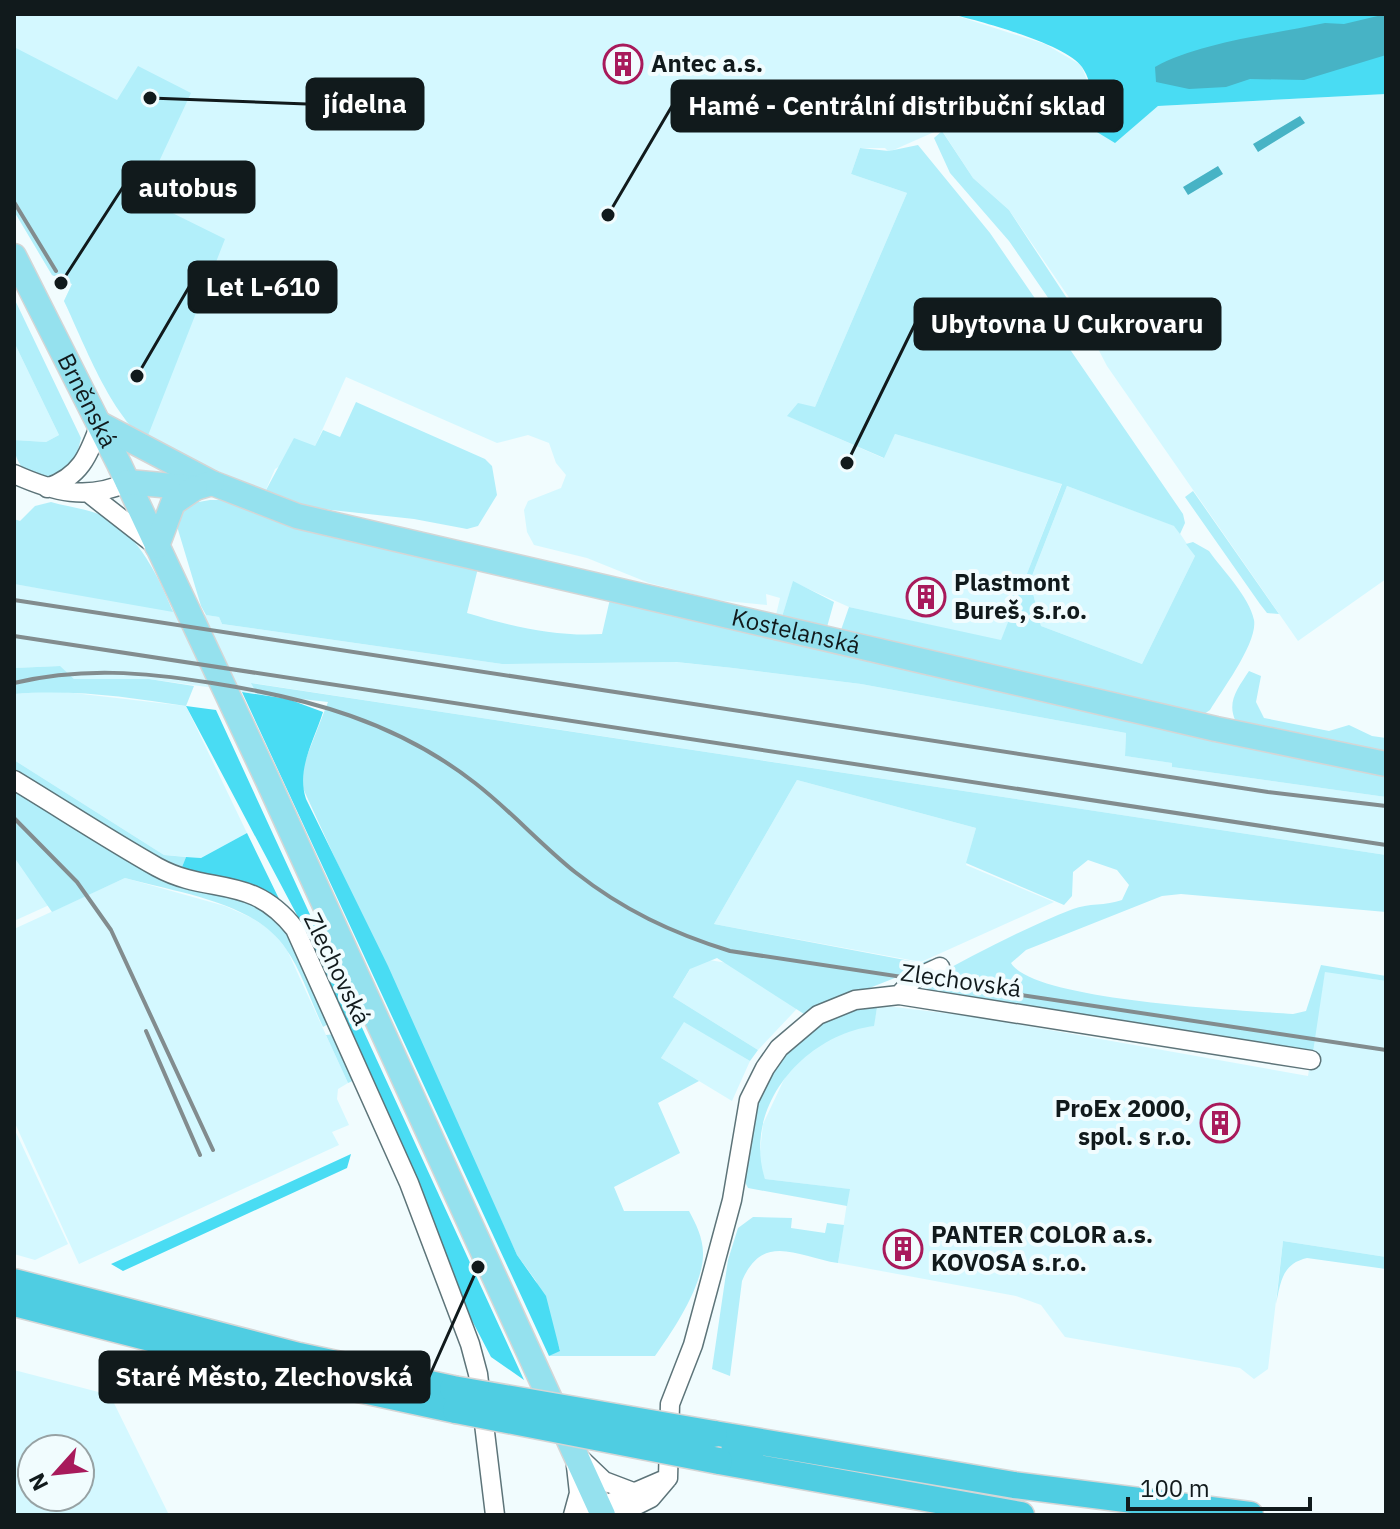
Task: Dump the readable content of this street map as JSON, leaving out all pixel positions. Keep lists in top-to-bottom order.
{
  "streets": {
    "main road": ["Brněnská", "Kostelanská"],
    "street": ["Zlechovská"]
  },
  "crossings": [
    ["Brněnská", "Kostelanská"],
    ["Brněnská", "Zlechovská"]
  ],
  "places": {
    "building": [
      "Antec a.s.",
      "Plastmont Bureš, s.r.o.",
      "ProEx 2000, spol. s r.o.",
      "PANTER COLOR a.s. KOVOSA s.r.o."
    ],
    "other": [
      "jídelna",
      "Hamé - Centrální distribuční sklad",
      "autobus",
      "Let L-610",
      "Ubytovna U Cukrovaru",
      "Staré Město, Zlechovská"
    ]
  },
  "scale_bar": "100 m",
  "north": "bottom left"
}
